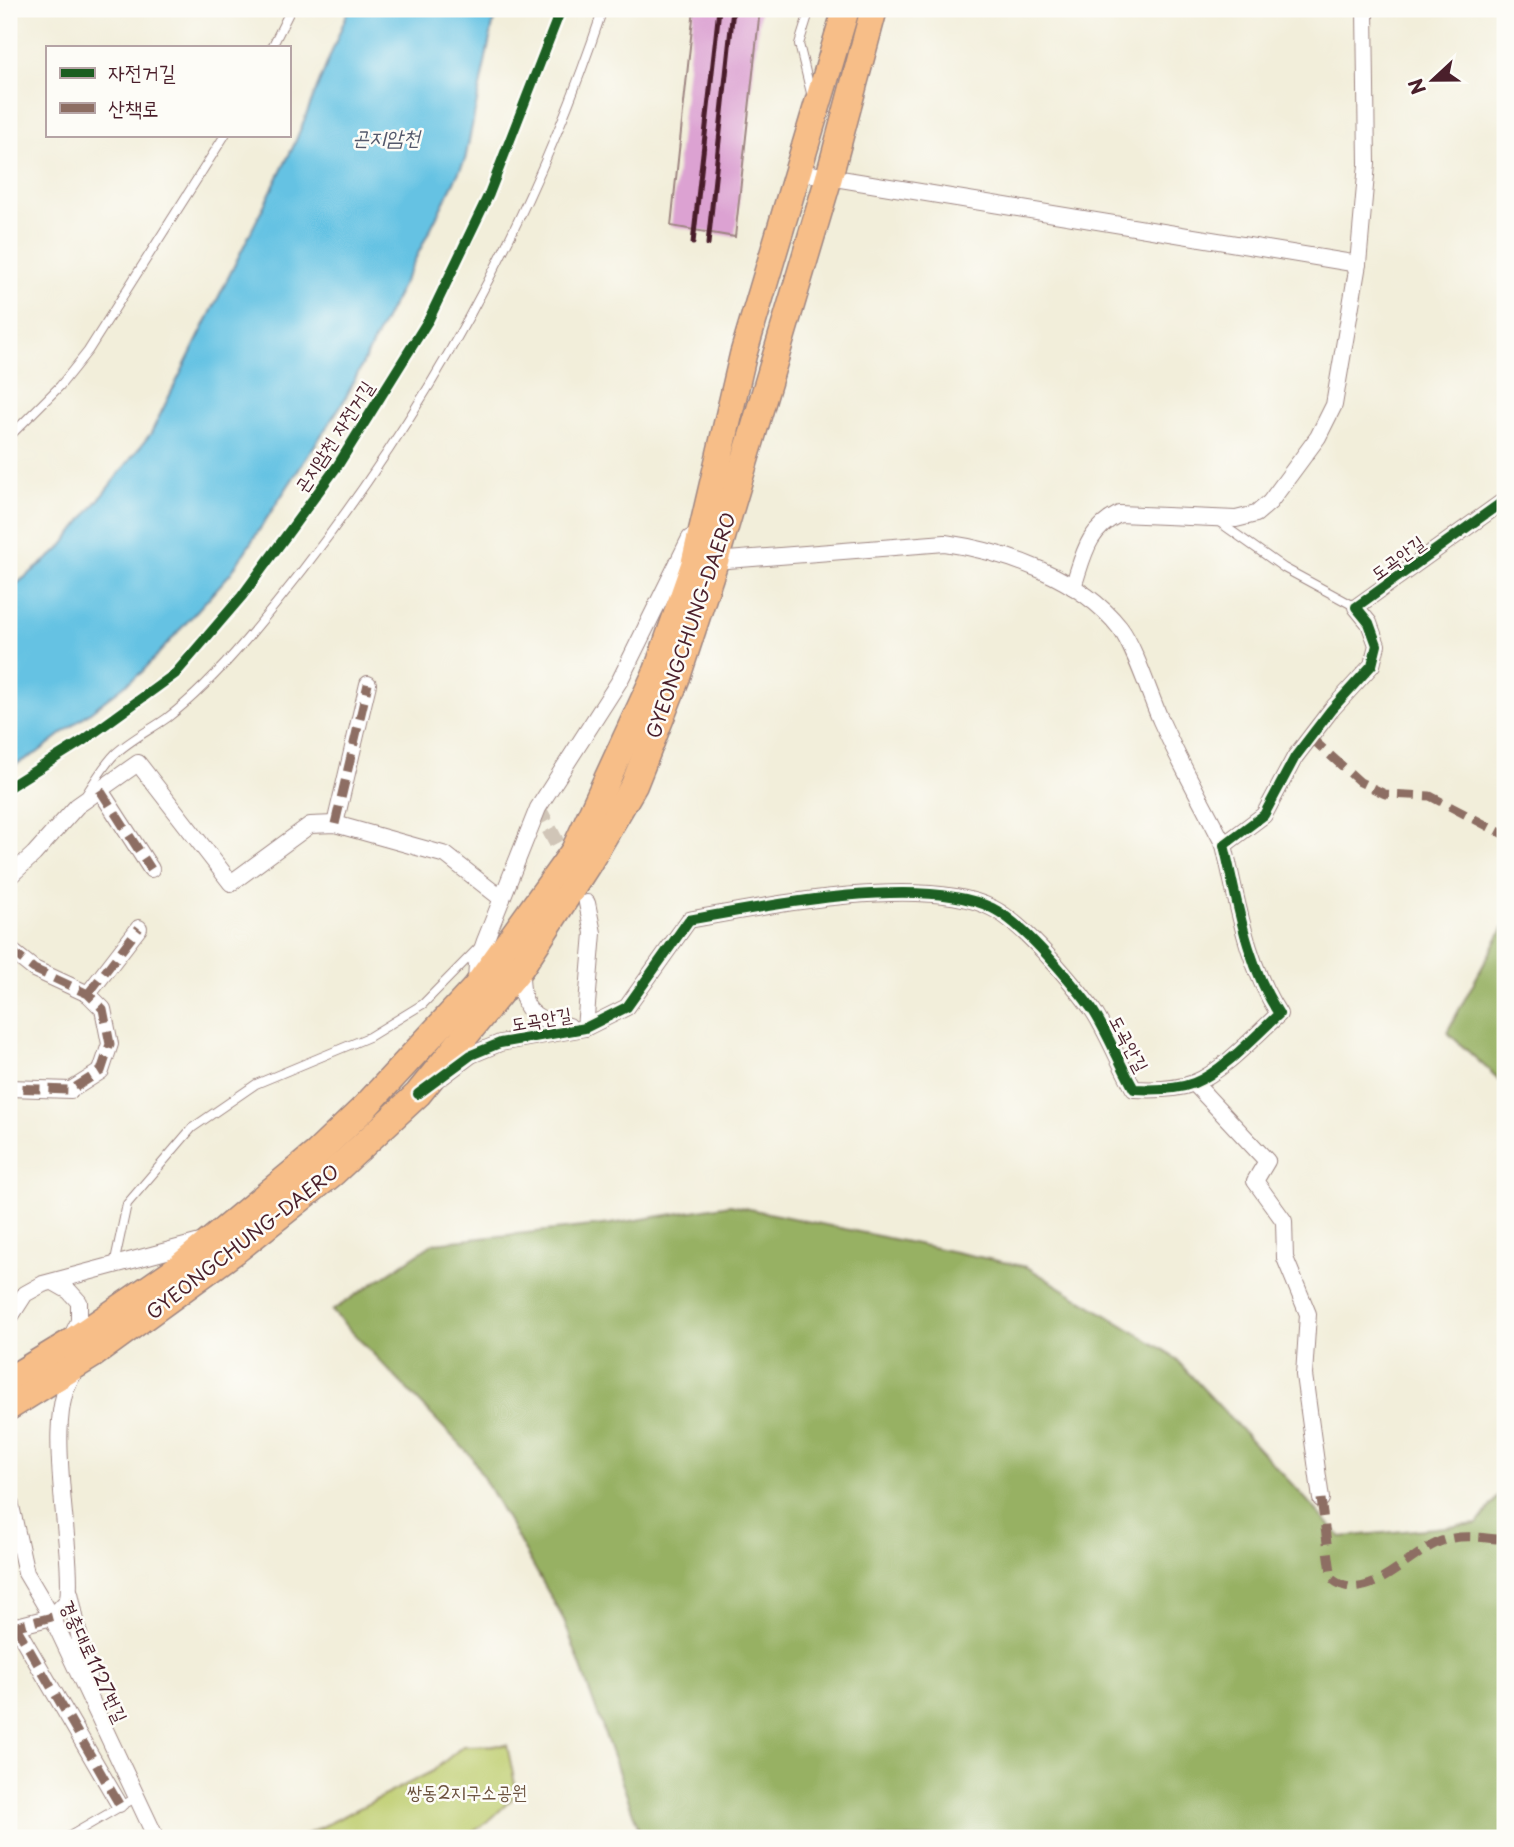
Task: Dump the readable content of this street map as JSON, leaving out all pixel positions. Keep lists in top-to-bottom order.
{
  "streets": {
    "main road": ["GYEONGCHUNG-DAERO"],
    "street": ["도곡안길", "경충대로1127번길"],
    "cycle path": ["곤지암천 자전거길"]
  },
  "crossings": [
    ["도곡안길", "GYEONGCHUNG-DAERO"]
  ],
  "water": ["곤지암천"],
  "parks": ["쌍동2지구소공원"],
  "legend": ["자전거길", "산책로"],
  "north": "left"
}
